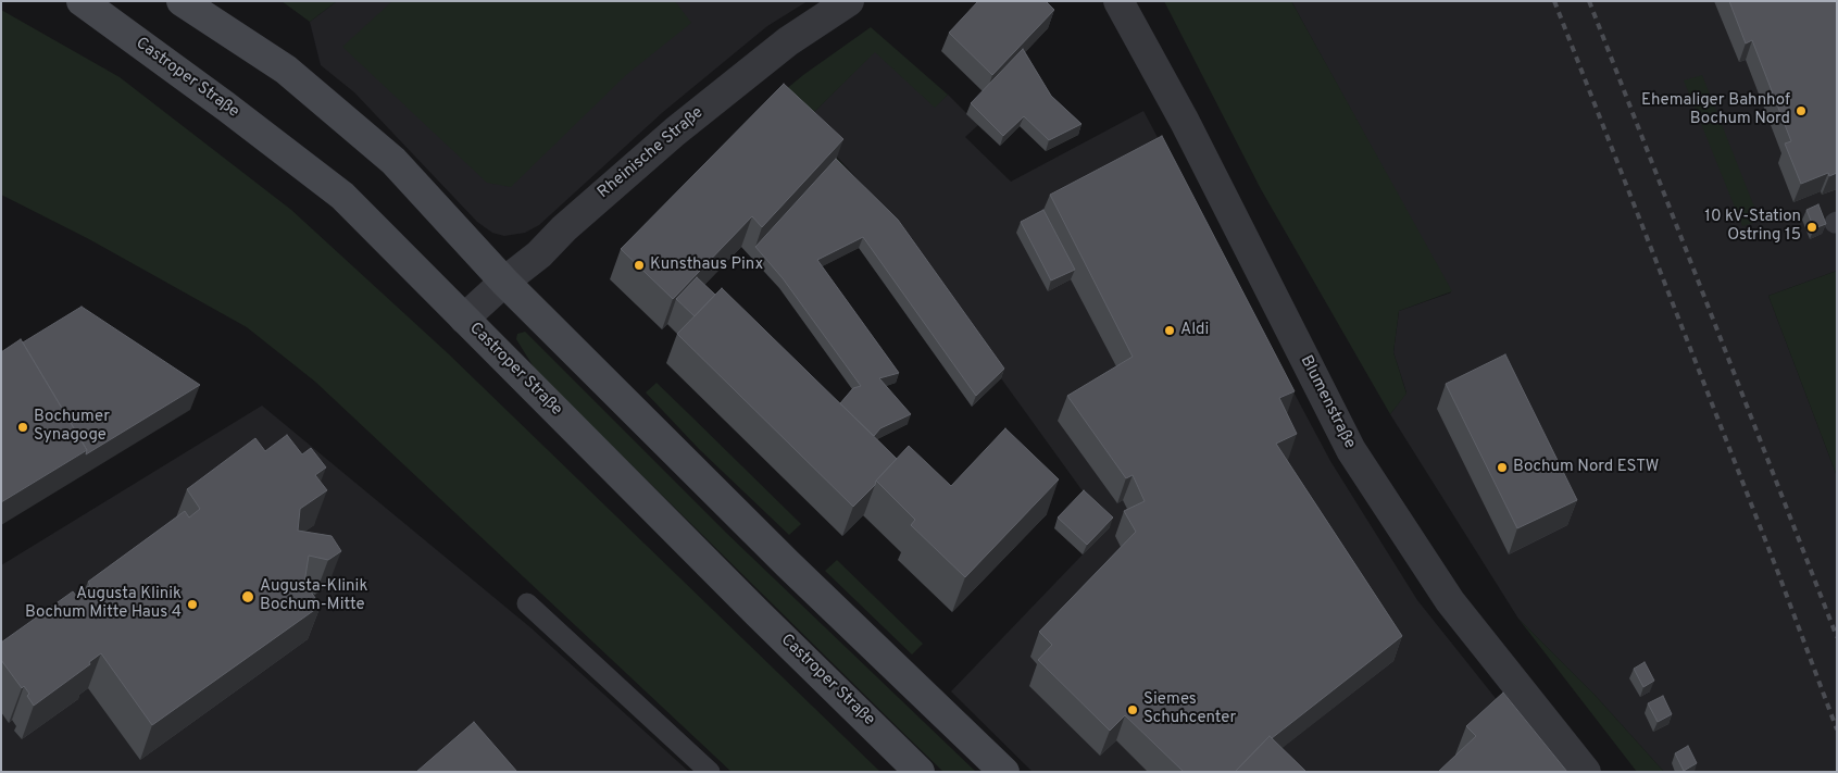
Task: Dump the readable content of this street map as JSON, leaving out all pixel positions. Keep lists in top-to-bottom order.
{
  "streets": {
    "main road": ["Castroper Straße"],
    "street": ["Rheinische Straße", "Blumenstraße"]
  },
  "crossings": [
    ["Castroper Straße", "Rheinische Straße"]
  ],
  "places": [
    "Ehemaliger Bahnhof Bochum Nord",
    "10 kV-Station Ostring 15",
    "Kunsthaus Pinx",
    "Aldi",
    "Bochumer Synagoge",
    "Bochum Nord ESTW",
    "Augusta-Klinik Bochum-Mitte",
    "Augusta Klinik Bochum Mitte Haus 4",
    "Siemes Schuhcenter"
  ]
}
